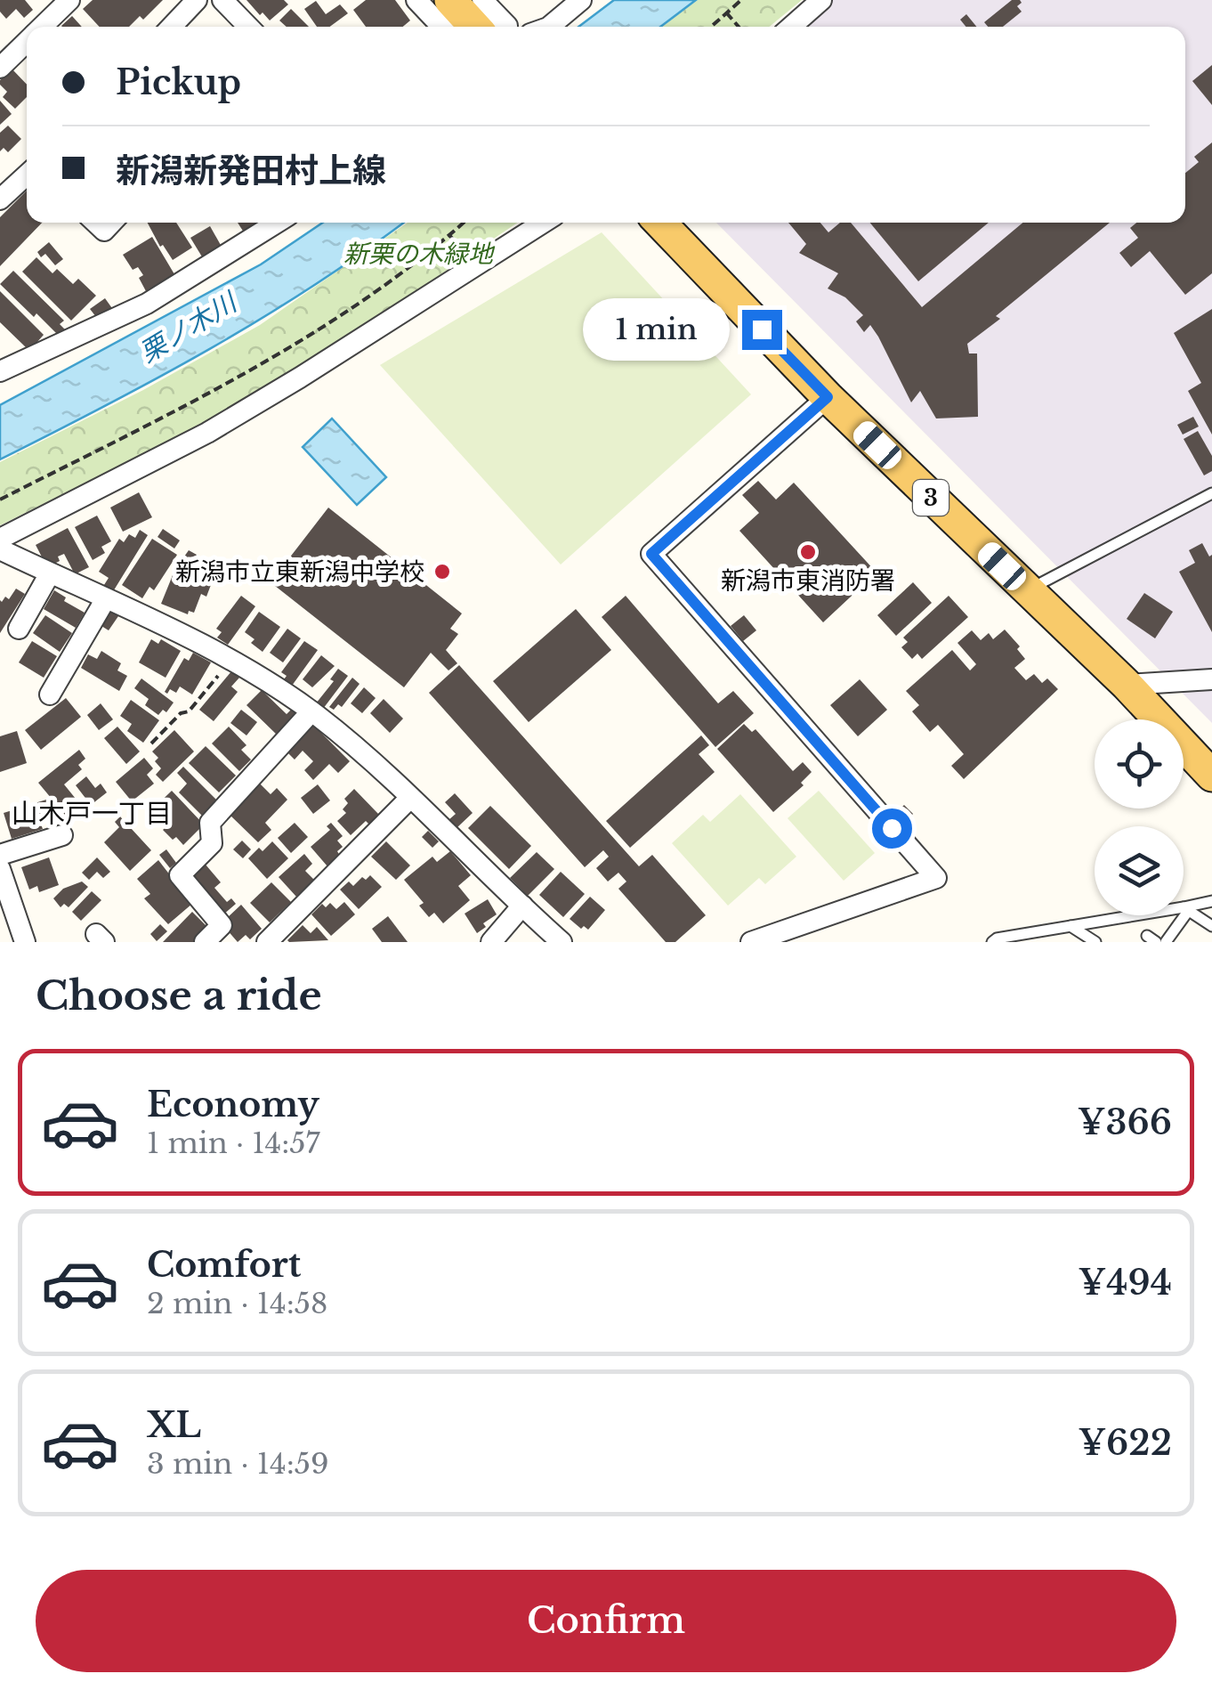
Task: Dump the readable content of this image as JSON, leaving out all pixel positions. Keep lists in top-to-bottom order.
{
  "streets": {
    "main road": ["3"]
  },
  "districts": ["山木戸一丁目"],
  "water": ["栗ノ木川"],
  "parks": ["新栗の木緑地"],
  "places": ["新潟市東消防署", "新潟市立東新潟中学校"],
  "page": {
    "banner": ["Pickup", "新潟新発田村上線"],
    "bubble": "1 min",
    "heading": "Choose a ride",
    "list": [
      {
        "name": "Economy",
        "note": "1 min · 14:57",
        "value": "¥366"
      },
      {
        "name": "Comfort",
        "note": "2 min · 14:58",
        "value": "¥494"
      },
      {
        "name": "XL",
        "note": "3 min · 14:59",
        "value": "¥622"
      }
    ],
    "buttons": "Confirm"
  }
}
